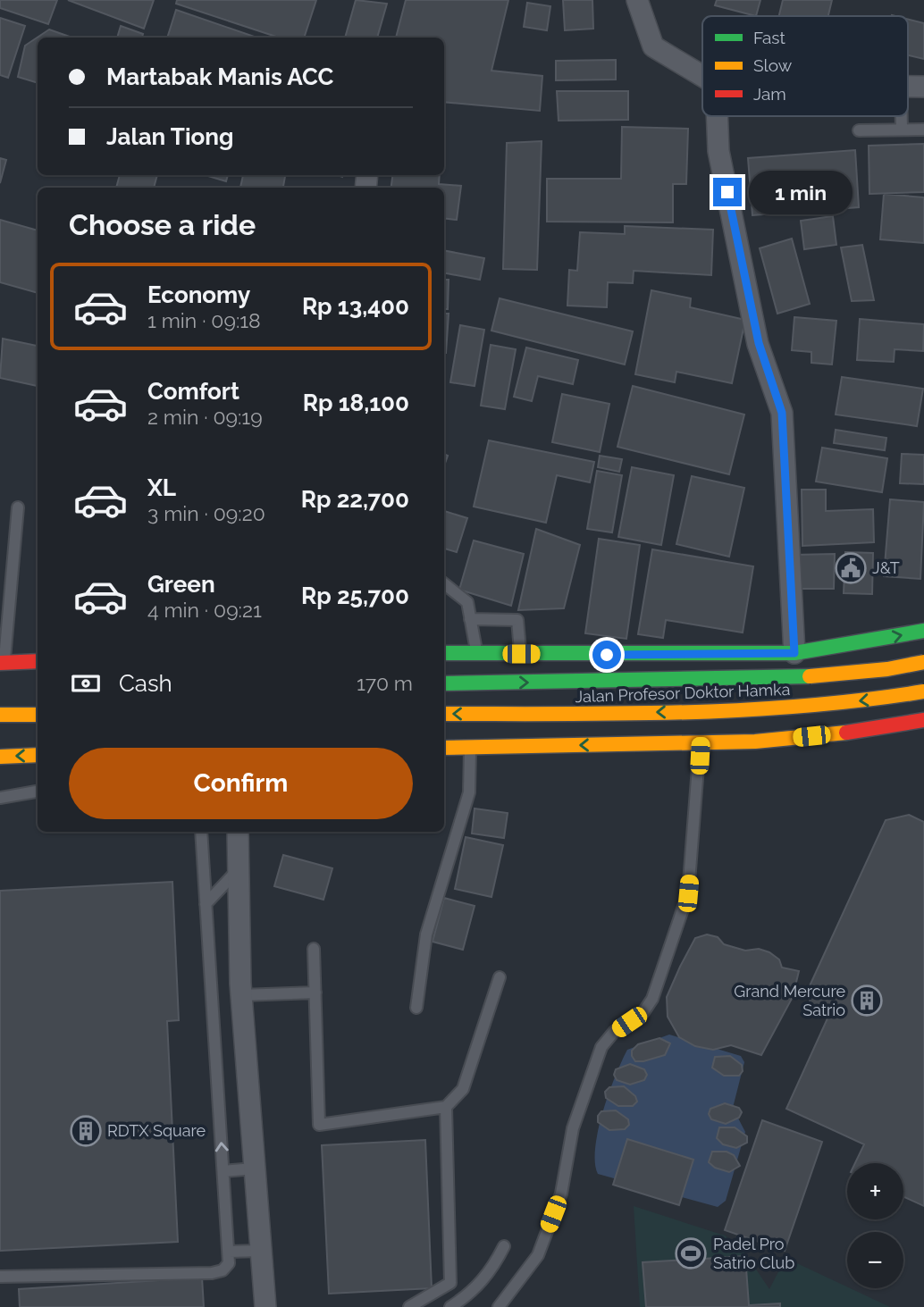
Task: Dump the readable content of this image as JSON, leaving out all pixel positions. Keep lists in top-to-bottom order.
{
  "streets": {
    "main road": ["Jalan Profesor Doktor Hamka"]
  },
  "places": {
    "public building": ["J&T"],
    "building": ["Grand Mercure Satrio", "RDTX Square"],
    "sports": ["Padel Pro Satrio Club"]
  },
  "legend": ["Fast", "Slow", "Jam"],
  "page": {
    "banner": ["Martabak Manis ACC", "Jalan Tiong"],
    "bubble": "1 min",
    "heading": "Choose a ride",
    "list": [
      {
        "name": "Economy",
        "note": "1 min · 09:18",
        "value": "Rp 13,400"
      },
      {
        "name": "Comfort",
        "note": "2 min · 09:19",
        "value": "Rp 18,100"
      },
      {
        "name": "XL",
        "note": "3 min · 09:20",
        "value": "Rp 22,700"
      },
      {
        "name": "Green",
        "note": "4 min · 09:21",
        "value": "Rp 25,700"
      }
    ],
    "pay": ["Cash", "170 m"],
    "buttons": "Confirm",
    "map_buttons": ["+", "−"]
  }
}
